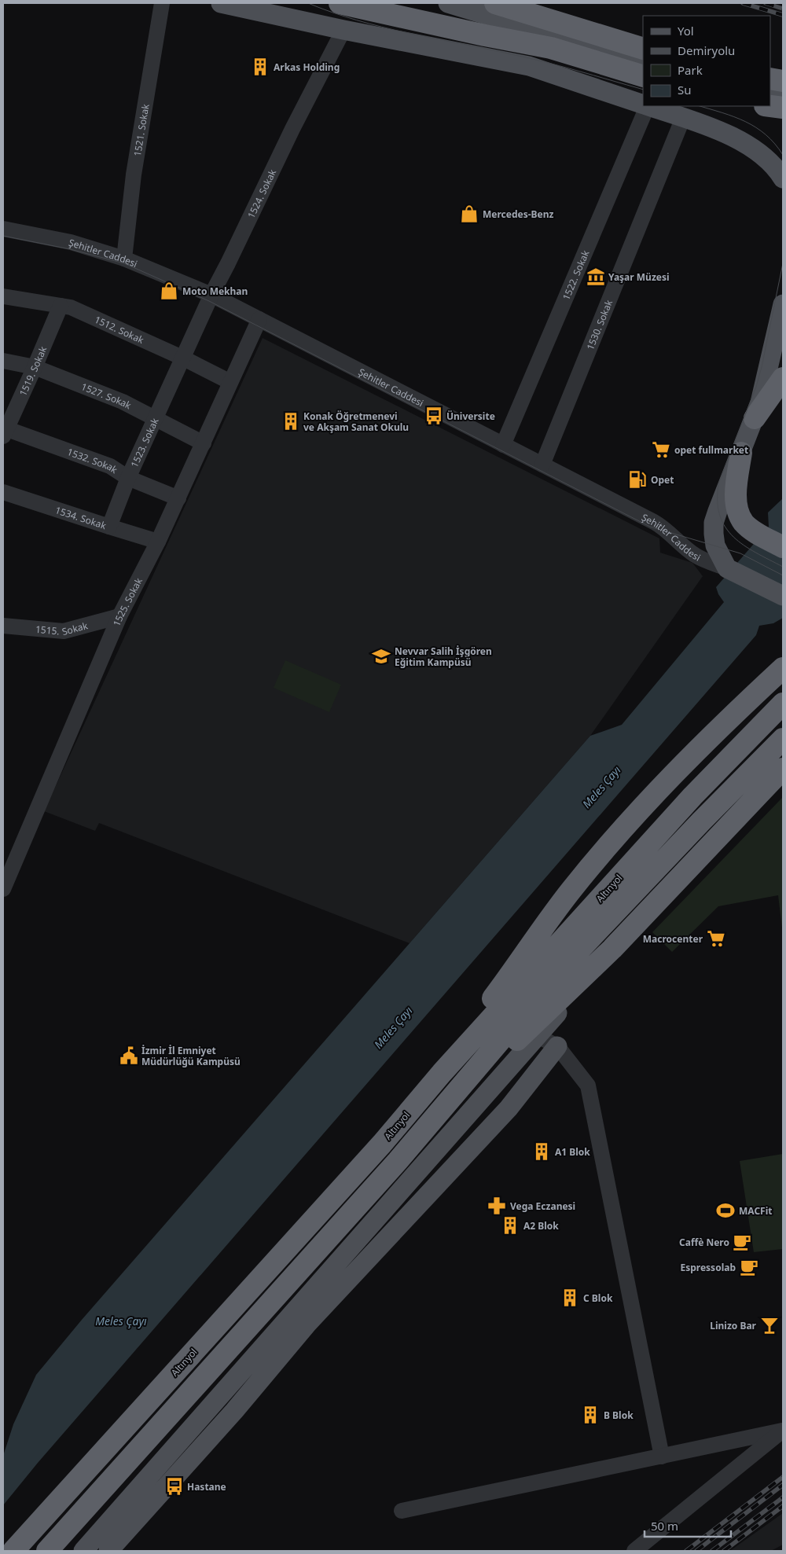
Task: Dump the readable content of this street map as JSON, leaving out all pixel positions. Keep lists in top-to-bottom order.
{
  "streets": {
    "highway": ["Altınyol"],
    "main road": ["Şehitler Caddesi"],
    "street": [
      "1521. Sokak",
      "1524. Sokak",
      "1522. Sokak",
      "1530. Sokak",
      "1512. Sokak",
      "1519. Sokak",
      "1527. Sokak",
      "1523. Sokak",
      "1532. Sokak",
      "1534. Sokak",
      "1525. Sokak",
      "1515. Sokak"
    ]
  },
  "crossings": [
    ["1521. Sokak", "Şehitler Caddesi"],
    ["1524. Sokak", "Şehitler Caddesi"],
    ["1524. Sokak", "1512. Sokak"],
    ["1524. Sokak", "1523. Sokak"],
    ["Şehitler Caddesi", "1522. Sokak"],
    ["Şehitler Caddesi", "1530. Sokak"],
    ["Şehitler Caddesi", "1525. Sokak"],
    ["1512. Sokak", "1519. Sokak"],
    ["1512. Sokak", "1523. Sokak"],
    ["1512. Sokak", "1525. Sokak"],
    ["1519. Sokak", "1527. Sokak"],
    ["1519. Sokak", "1532. Sokak"],
    ["1527. Sokak", "1523. Sokak"],
    ["1527. Sokak", "1525. Sokak"],
    ["1523. Sokak", "1532. Sokak"],
    ["1523. Sokak", "1534. Sokak"],
    ["1532. Sokak", "1525. Sokak"],
    ["1534. Sokak", "1525. Sokak"],
    ["1525. Sokak", "1515. Sokak"]
  ],
  "water": ["Meles Çayı"],
  "places": {
    "building": [
      "Arkas Holding",
      "Konak Öğretmenevi ve Akşam Sanat Okulu",
      "A1 Blok",
      "A2 Blok",
      "C Blok",
      "B Blok"
    ],
    "shop": ["Mercedes-Benz", "Moto Mekhan"],
    "museum": ["Yaşar Müzesi"],
    "bus stop": ["Üniversite", "Hastane"],
    "supermarket": ["opet fullmarket", "Macrocenter"],
    "fuel station": ["Opet"],
    "school or university": ["Nevvar Salih İşgören Eğitim Kampüsü"],
    "public building": ["İzmir İl Emniyet Müdürlüğü Kampüsü"],
    "pharmacy": ["Vega Eczanesi"],
    "sports": ["MACFit"],
    "cafe": ["Caffè Nero", "Espressolab"],
    "bar": ["Linizo Bar"]
  },
  "legend": [
    "Yol",
    "Demiryolu",
    "Park",
    "Su"
  ],
  "scale_bar": "50 m"
}
